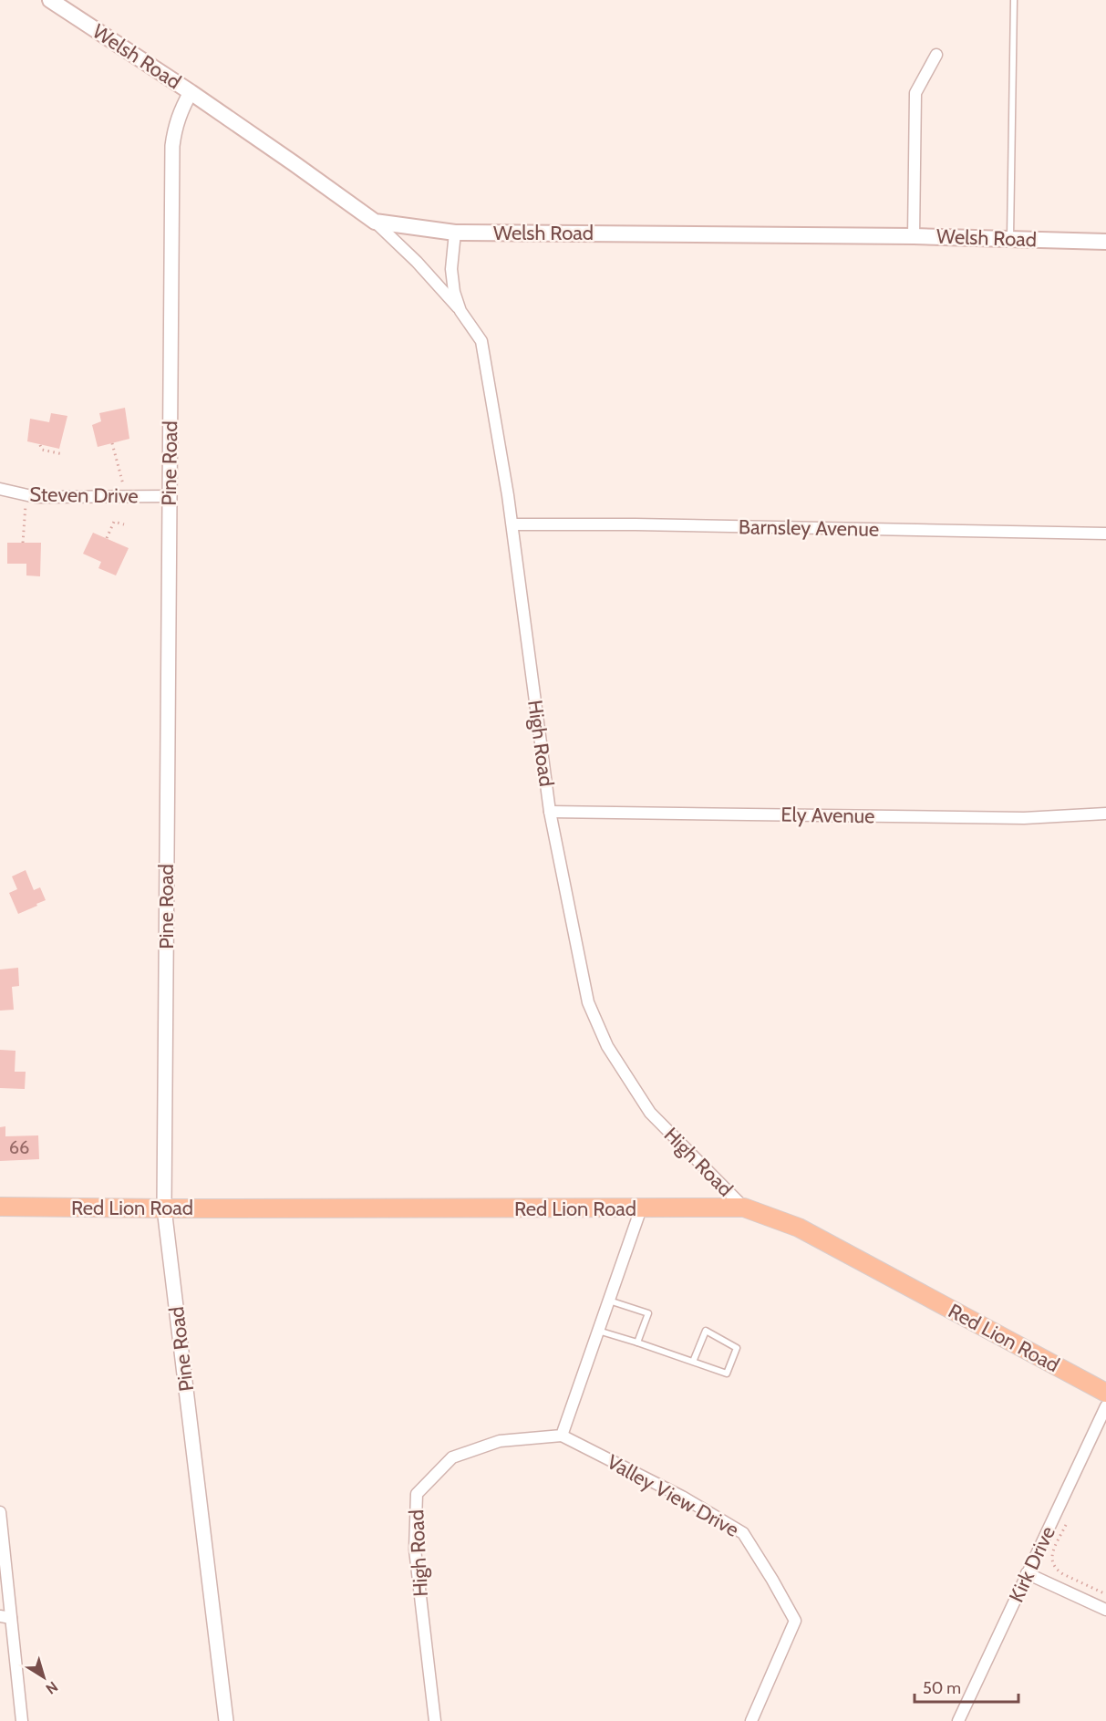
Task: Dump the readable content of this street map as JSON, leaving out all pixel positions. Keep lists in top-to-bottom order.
{
  "streets": {
    "main road": ["Welsh Road", "Red Lion Road"],
    "street": [
      "Pine Road",
      "Steven Drive",
      "Barnsley Avenue",
      "High Road",
      "Ely Avenue",
      "Valley View Drive",
      "Kirk Drive"
    ]
  },
  "crossings": [
    ["Welsh Road", "Pine Road"],
    ["Welsh Road", "High Road"],
    ["Pine Road", "Steven Drive"],
    ["Pine Road", "Red Lion Road"],
    ["Barnsley Avenue", "High Road"],
    ["High Road", "Ely Avenue"],
    ["High Road", "Red Lion Road"],
    ["High Road", "Valley View Drive"]
  ],
  "house_numbers": ["66"],
  "scale_bar": "50 m",
  "north": "bottom right"
}
